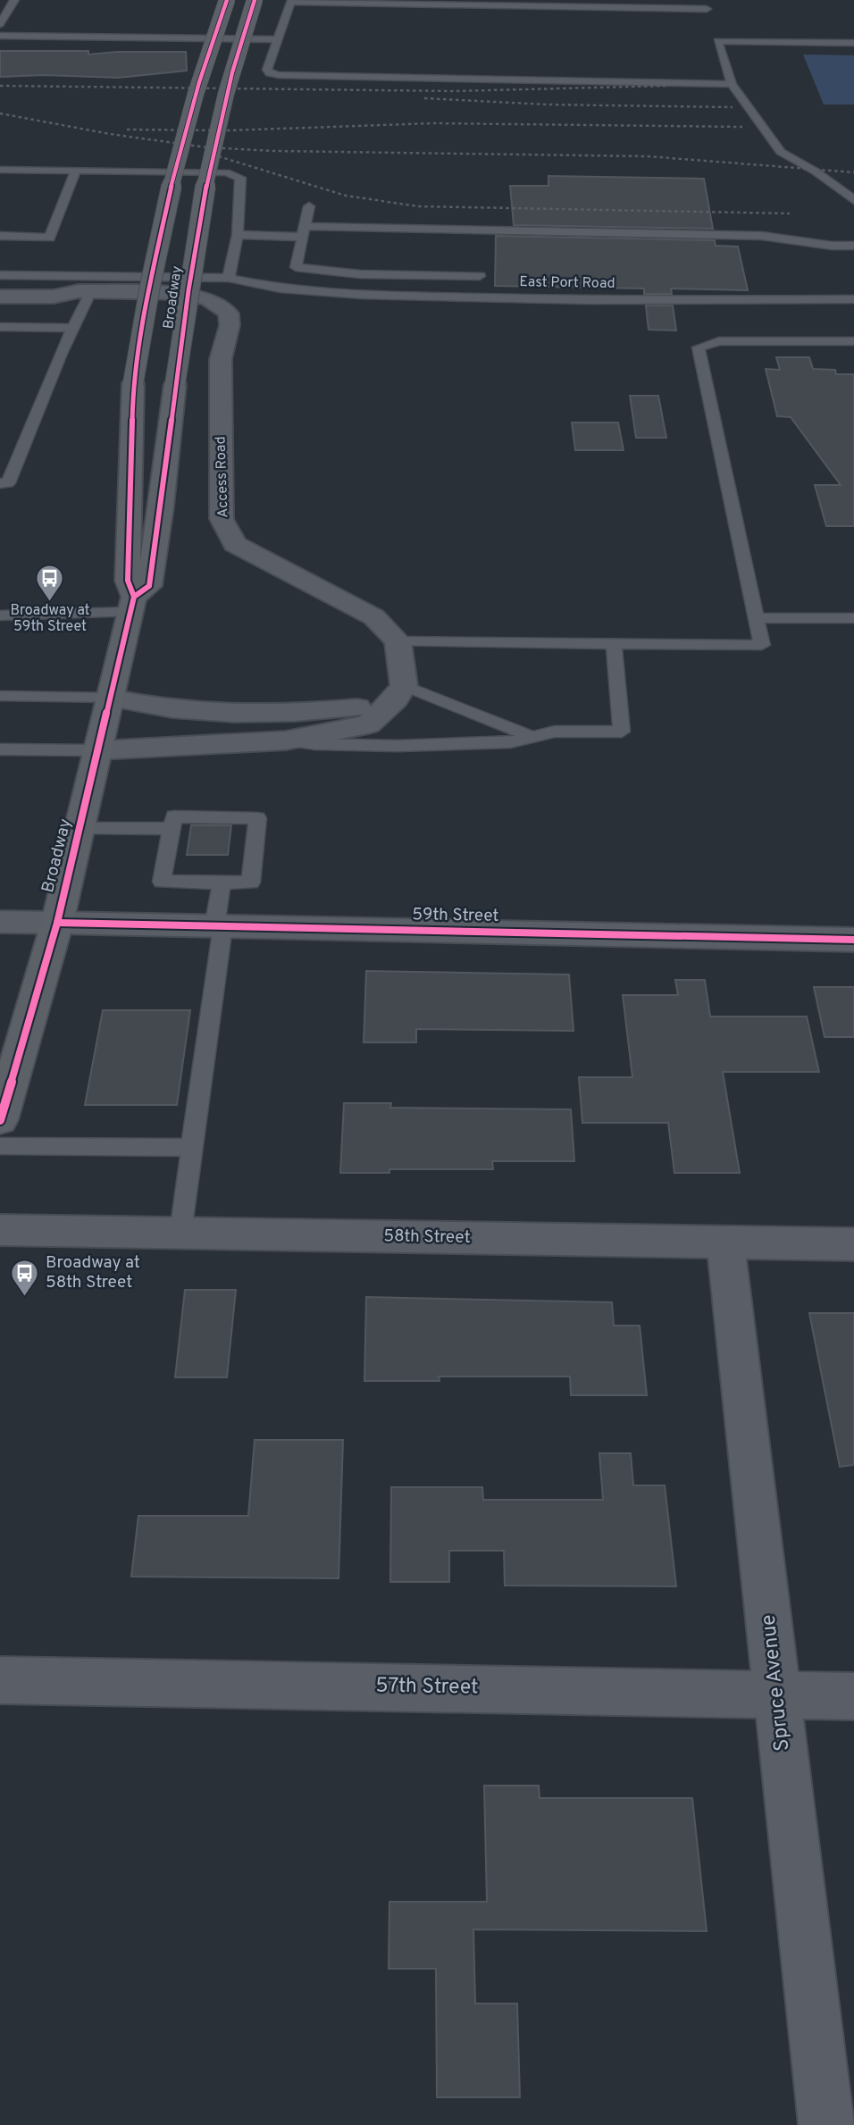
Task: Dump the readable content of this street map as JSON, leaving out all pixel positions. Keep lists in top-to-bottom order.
{
  "streets": {
    "main road": ["Broadway"],
    "street": [
      "Access Road",
      "59th Street",
      "58th Street",
      "Spruce Avenue",
      "57th Street"
    ],
    "lane": ["East Port Road"]
  },
  "crossings": [
    ["Broadway", "59th Street"],
    ["58th Street", "Spruce Avenue"],
    ["Spruce Avenue", "57th Street"]
  ],
  "places": {
    "bus stop": ["Broadway at 59th Street", "Broadway at 58th Street"]
  }
}
